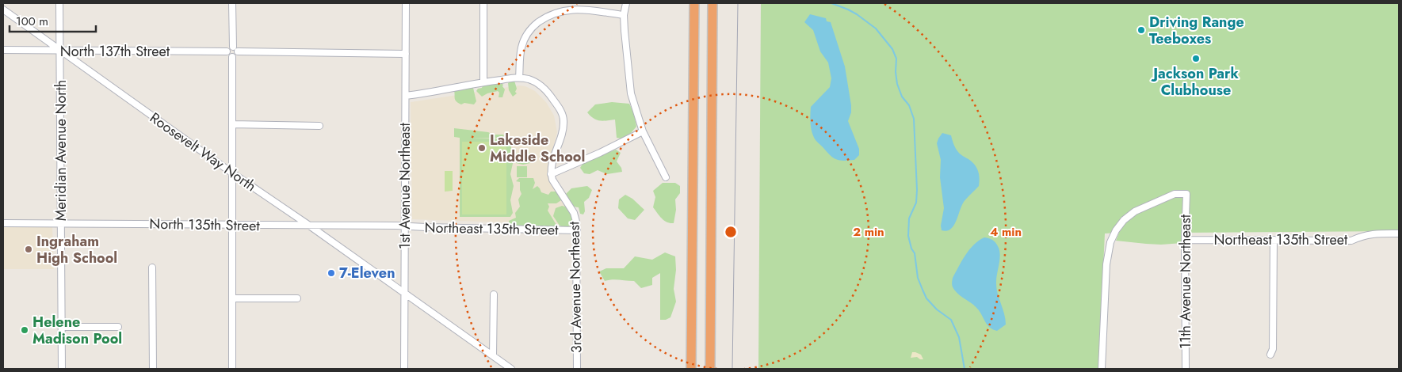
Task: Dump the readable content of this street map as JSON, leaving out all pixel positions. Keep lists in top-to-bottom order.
{
  "streets": {
    "street": [
      "North 137th Street",
      "Meridian Avenue North",
      "Roosevelt Way North",
      "1st Avenue Northeast",
      "North 135th Street",
      "Northeast 135th Street",
      "11th Avenue Northeast",
      "3rd Avenue Northeast"
    ]
  },
  "crossings": [
    ["North 137th Street", "Meridian Avenue North"],
    ["North 137th Street", "Roosevelt Way North"],
    ["Meridian Avenue North", "Roosevelt Way North"],
    ["Meridian Avenue North", "North 135th Street"],
    ["Roosevelt Way North", "1st Avenue Northeast"],
    ["Roosevelt Way North", "North 135th Street"],
    ["1st Avenue Northeast", "North 135th Street"],
    ["1st Avenue Northeast", "Northeast 135th Street"],
    ["North 135th Street", "Northeast 135th Street"],
    ["Northeast 135th Street", "11th Avenue Northeast"],
    ["Northeast 135th Street", "3rd Avenue Northeast"]
  ],
  "places": [
    "Driving Range Teeboxes",
    "Jackson Park Clubhouse",
    "Lakeside Middle School",
    "Ingraham High School",
    "7-Eleven",
    "Helene Madison Pool"
  ],
  "scale_bar": "100 m",
  "rings": ["2 min", "4 min"]
}
